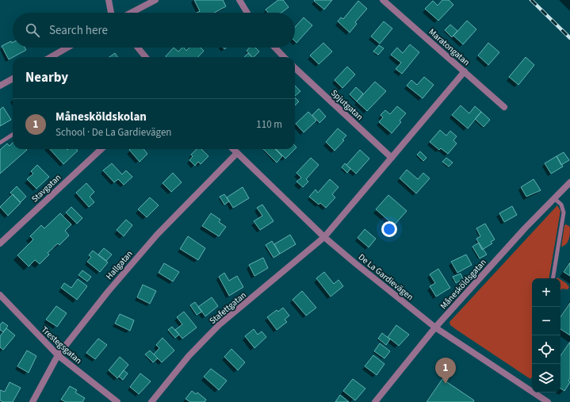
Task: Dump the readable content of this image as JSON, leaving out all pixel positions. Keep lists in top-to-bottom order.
{
  "streets": {
    "street": [
      "Maratongatan",
      "Spjutgatan",
      "Stavgatan",
      "Hallgatan",
      "De La Gardievägen",
      "Månesköldsgatan",
      "Stafettgatan",
      "Trestegsgatan"
    ]
  },
  "crossings": [
    ["Maratongatan", "Stafettgatan"],
    ["Spjutgatan", "Stafettgatan"],
    ["Hallgatan", "De La Gardievägen"],
    ["Hallgatan", "Trestegsgatan"],
    ["De La Gardievägen", "Månesköldsgatan"],
    ["De La Gardievägen", "Stafettgatan"]
  ],
  "page": {
    "search": "Search here",
    "heading": "Nearby",
    "list": [
      {
        "mark": "1",
        "name": "Månesköldskolan",
        "note": "School · De La Gardievägen",
        "value": "110 m"
      }
    ],
    "map_buttons": ["+", "−"],
    "pins": "1"
  }
}
